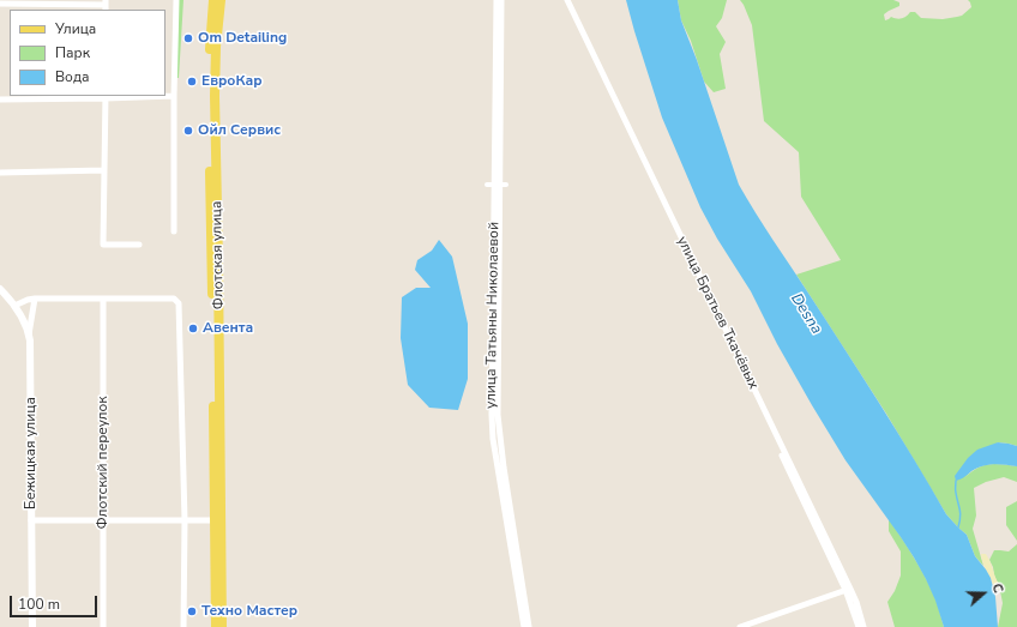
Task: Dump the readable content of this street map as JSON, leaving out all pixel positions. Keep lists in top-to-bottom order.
{
  "streets": {
    "main road": ["Флотская улица"],
    "street": [
      "улица Братьев Ткачёвых",
      "улица Татьяны Николаевой",
      "Бежицкая улица",
      "Флотский переулок"
    ]
  },
  "water": ["Desna"],
  "places": [
    "Om Detailing",
    "ЕвроКар",
    "Ойл Сервис",
    "Авента",
    "Техно Мастер"
  ],
  "legend": ["Улица", "Парк", "Вода"],
  "scale_bar": "100 m",
  "north": "right"
}
